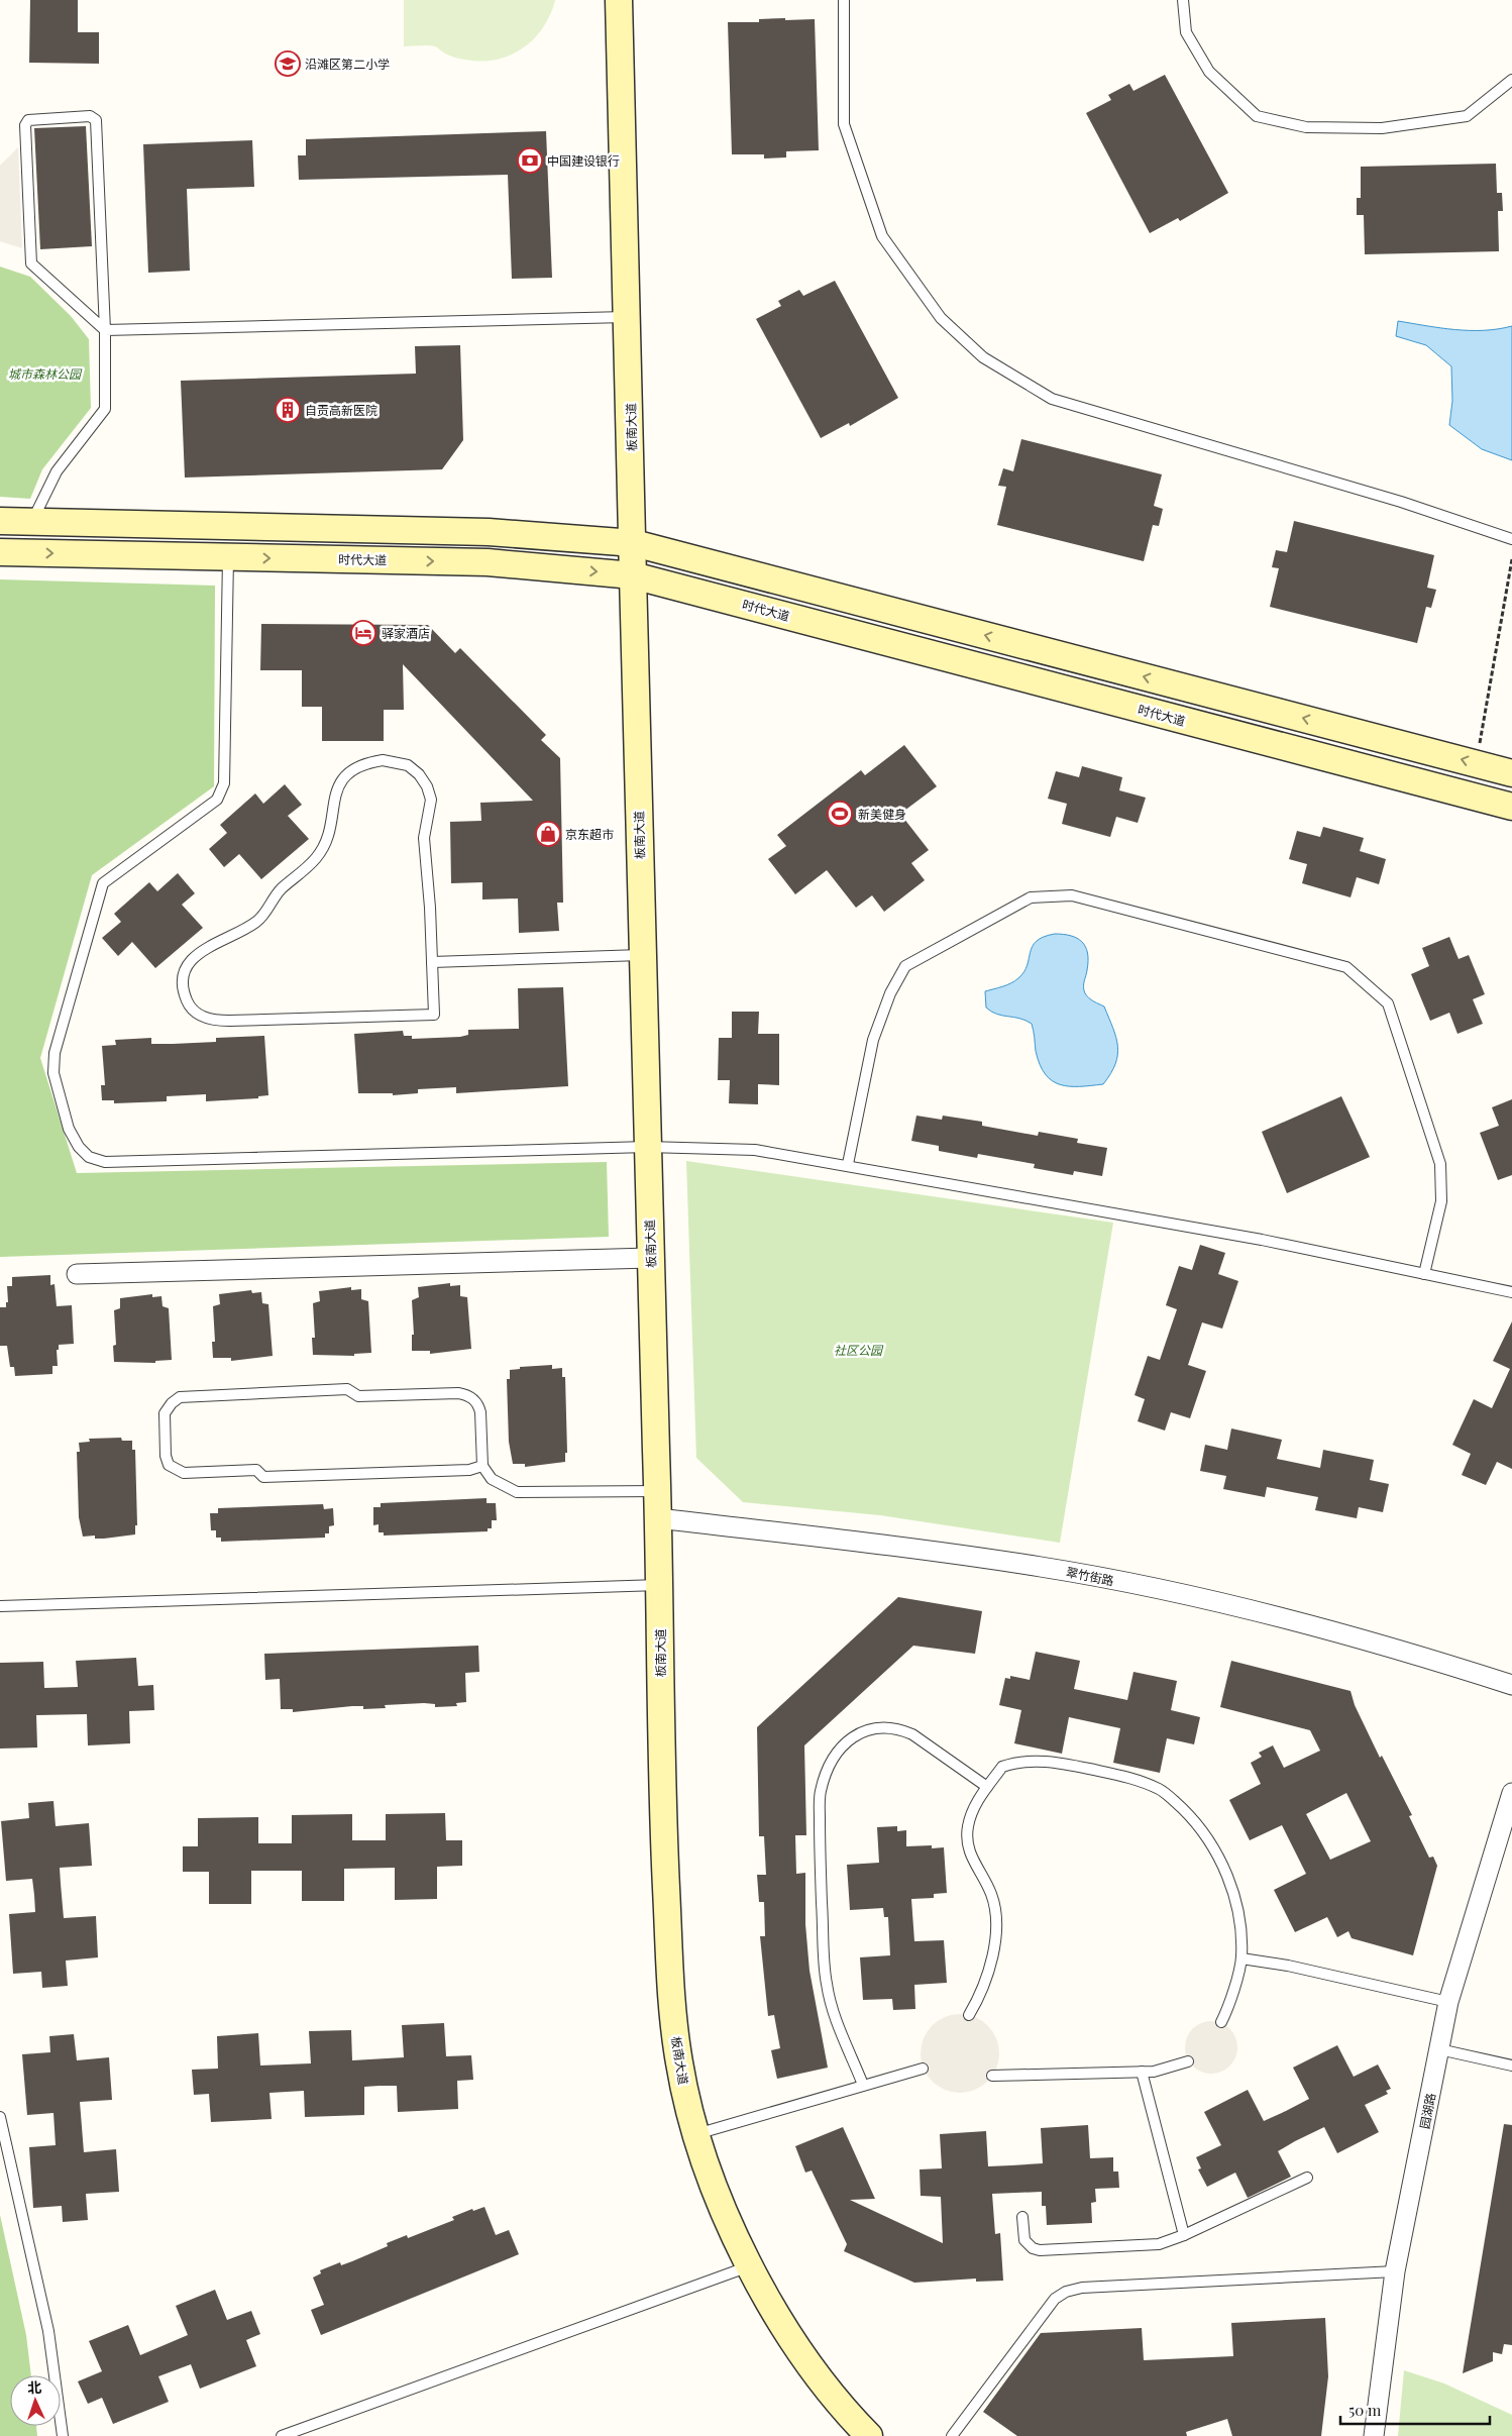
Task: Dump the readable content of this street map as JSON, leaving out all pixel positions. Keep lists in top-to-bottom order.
{
  "streets": {
    "main road": ["板南大道", "时代大道"],
    "street": ["翠竹街路", "园湖路"]
  },
  "crossings": [
    ["板南大道", "时代大道"],
    ["板南大道", "翠竹街路"]
  ],
  "parks": ["城市森林公园", "社区公园"],
  "places": {
    "school or university": ["沿滩区第二小学"],
    "bank": ["中国建设银行"],
    "building": ["自贡高新医院"],
    "hotel": ["驿家酒店"],
    "sports": ["新美健身"],
    "shop": ["京东超市"]
  },
  "scale_bar": "50 m",
  "north": "top"
}
